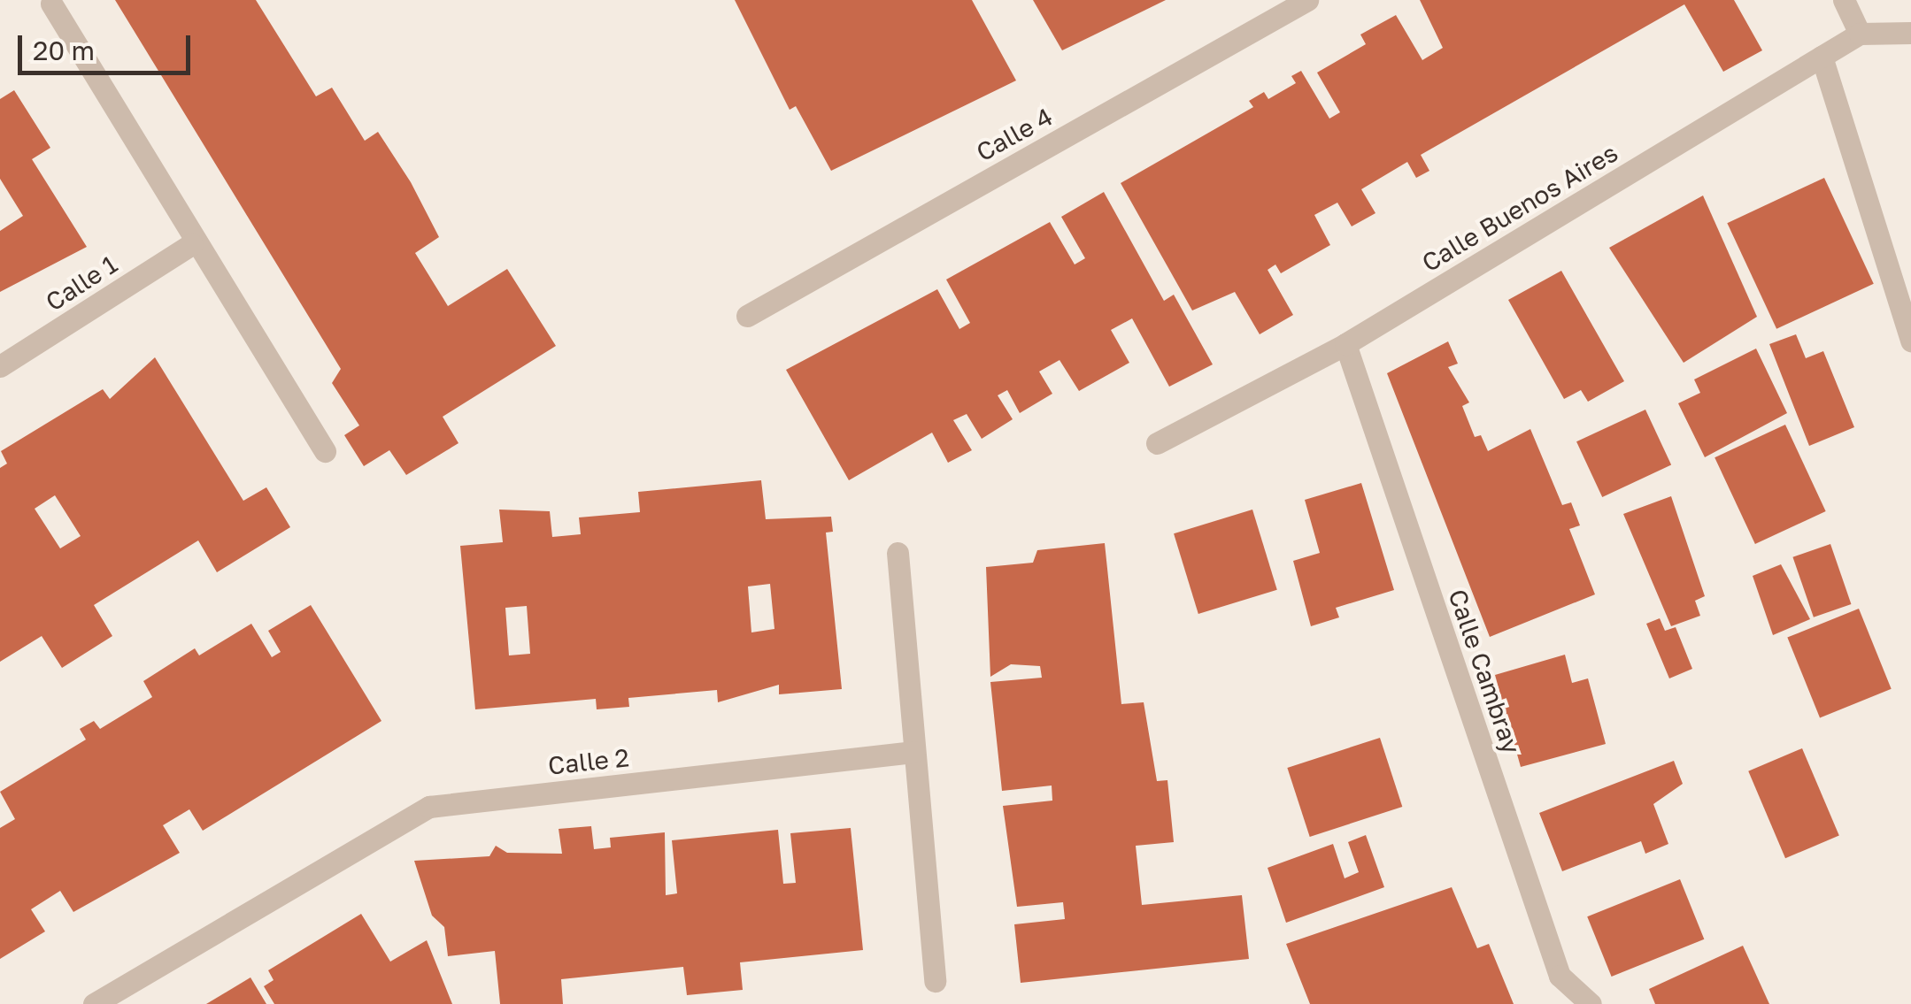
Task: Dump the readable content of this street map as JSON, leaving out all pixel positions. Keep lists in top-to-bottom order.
{
  "streets": {
    "street": [
      "Calle 4",
      "Calle Buenos Aires",
      "Calle 1",
      "Calle Cambray",
      "Calle 2"
    ]
  },
  "crossings": [
    ["Calle Buenos Aires", "Calle Cambray"]
  ],
  "scale_bar": "20 m"
}
